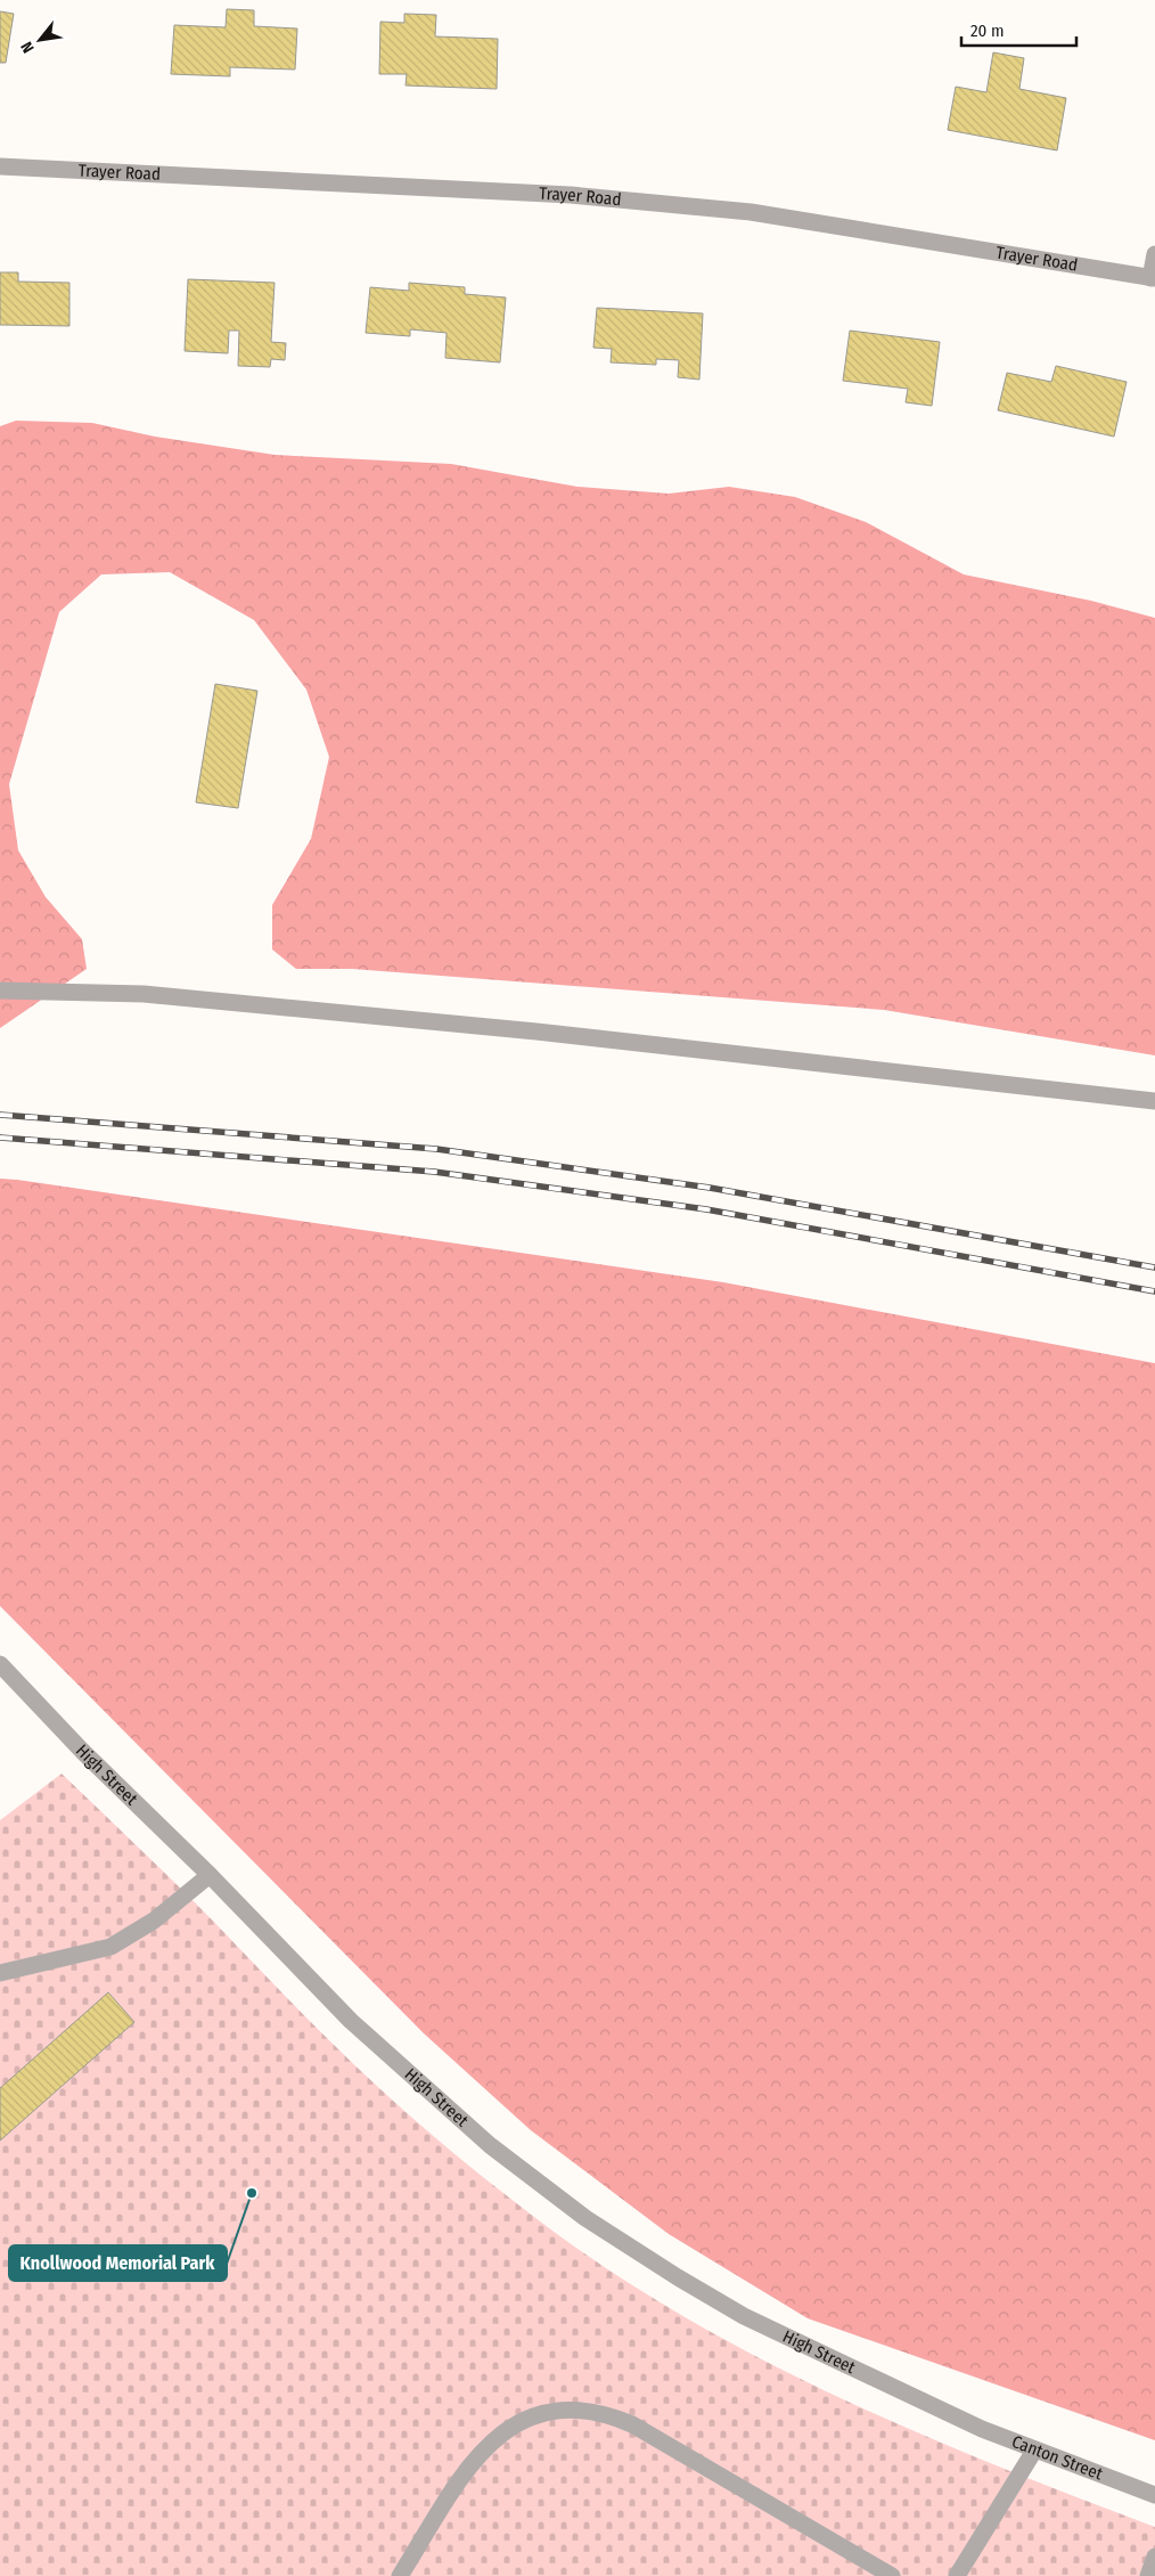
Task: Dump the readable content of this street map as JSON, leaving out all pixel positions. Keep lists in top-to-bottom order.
{
  "streets": {
    "street": ["Trayer Road", "High Street", "Canton Street"]
  },
  "crossings": [
    ["High Street", "Canton Street"]
  ],
  "places": ["Knollwood Memorial Park"],
  "scale_bar": "20 m",
  "north": "bottom left"
}
